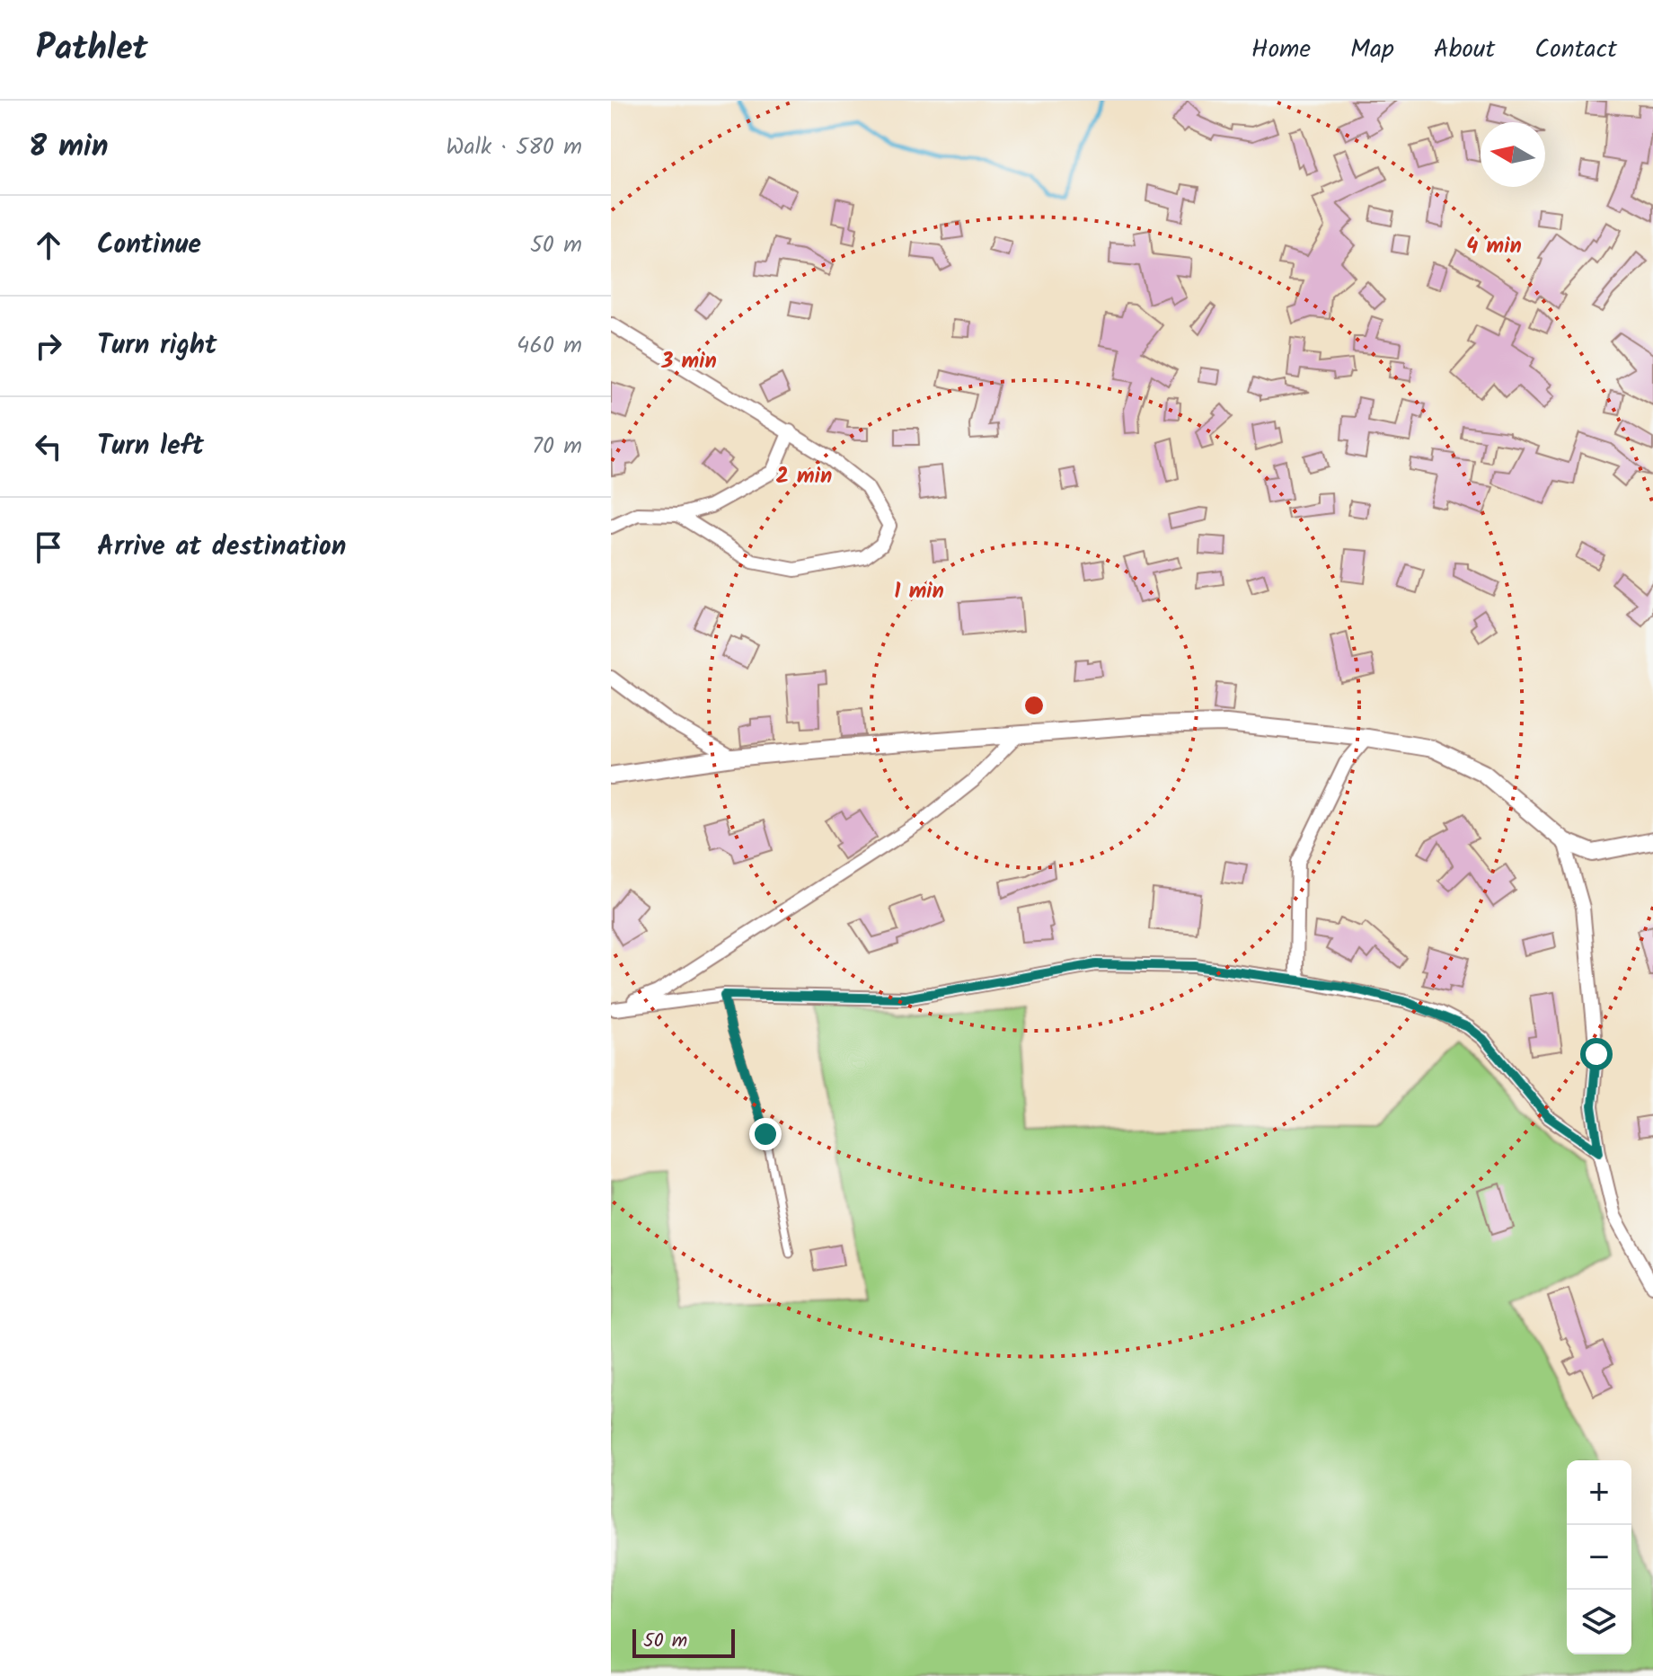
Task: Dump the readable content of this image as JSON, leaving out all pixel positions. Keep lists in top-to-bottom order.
{
  "scale_bar": "50 m",
  "north": "left",
  "page": {
    "header": "Pathlet",
    "nav": [
      "Home",
      "Map",
      "About",
      "Contact"
    ],
    "heading": ["8 min", "Walk · 580 m"],
    "list": [
      ["Continue", "50 m"],
      ["Turn right", "460 m"],
      ["Turn left", "70 m"],
      "Arrive at destination"
    ],
    "map_buttons": ["+", "−"],
    "scale": "50 m"
  },
  "rings": [
    "4 min",
    "3 min",
    "2 min",
    "1 min"
  ]
}
